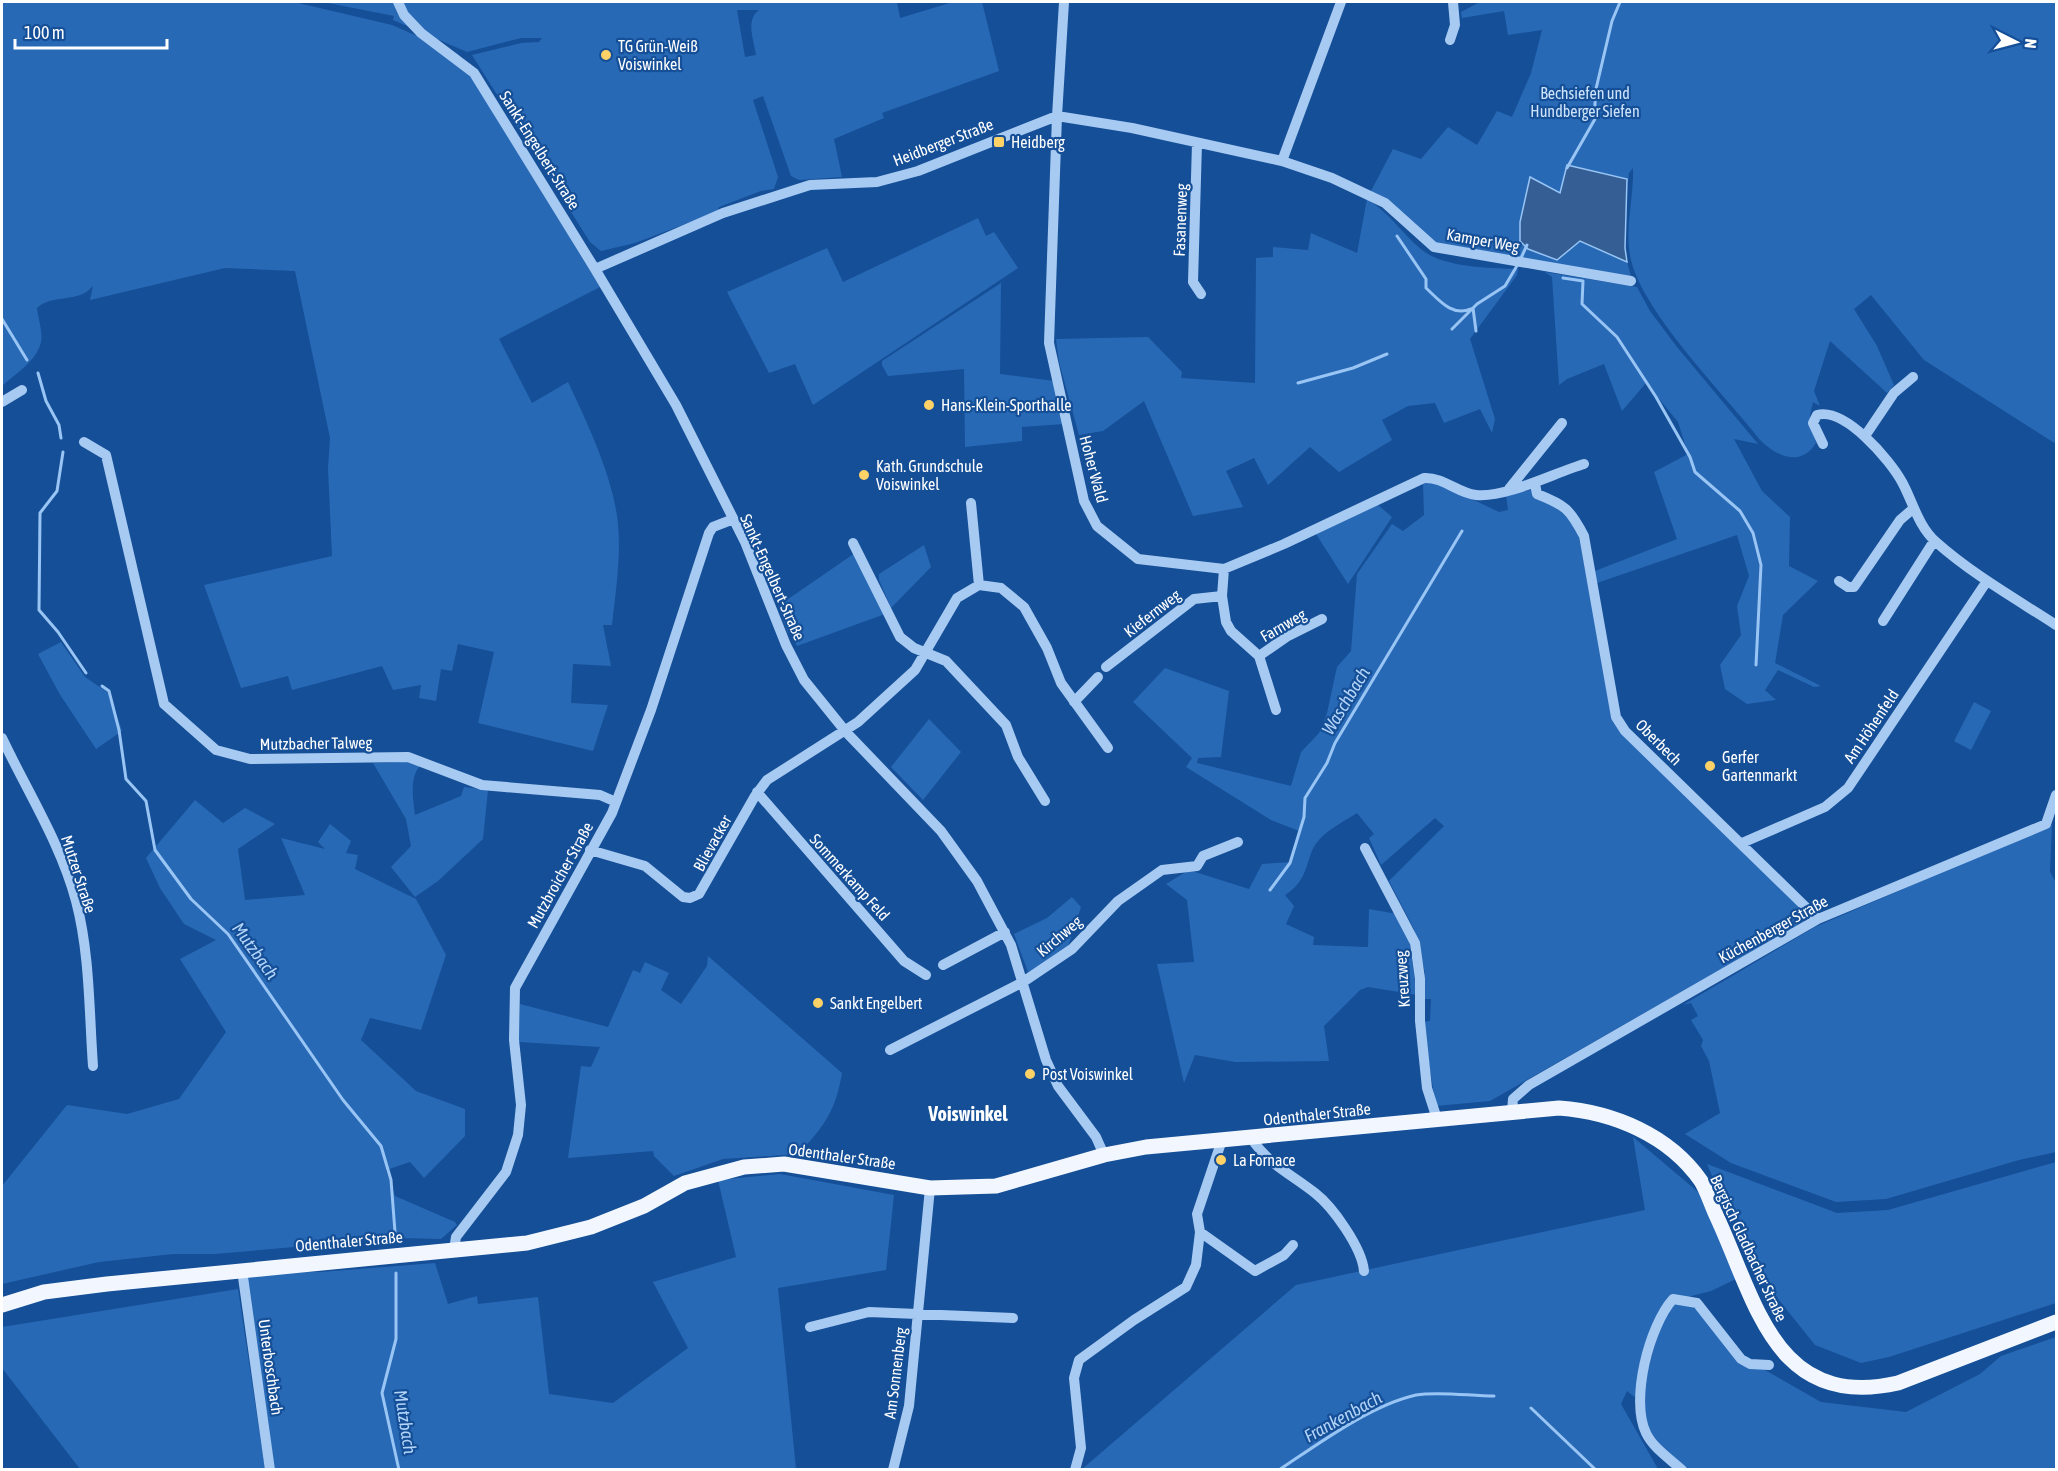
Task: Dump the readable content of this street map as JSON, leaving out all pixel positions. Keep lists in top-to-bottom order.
{
  "streets": {
    "main road": ["Odenthaler Straße", "Bergisch Gladbacher Straße"],
    "street": [
      "Heidberger Straße",
      "Sankt-Engelbert-Straße",
      "Fasanenweg",
      "Kamper Weg",
      "Hoher Wald",
      "Kiefernweg",
      "Farnweg",
      "Am Höhenfeld",
      "Oberbech",
      "Mutzbacher Talweg",
      "Blievacker",
      "Mutzer Straße",
      "Mutzbroicher Straße",
      "Sommerkamp Feld",
      "Küchenberger Straße",
      "Kirchweg",
      "Kreuzweg",
      "Unterboschbach",
      "Am Sonnenberg"
    ]
  },
  "crossings": [
    ["Heidberger Straße", "Sankt-Engelbert-Straße"],
    ["Heidberger Straße", "Kamper Weg"],
    ["Heidberger Straße", "Hoher Wald"],
    ["Sankt-Engelbert-Straße", "Blievacker"],
    ["Sankt-Engelbert-Straße", "Mutzbroicher Straße"],
    ["Sankt-Engelbert-Straße", "Kirchweg"],
    ["Sankt-Engelbert-Straße", "Odenthaler Straße"],
    ["Fasanenweg", "Kamper Weg"],
    ["Kamper Weg", "Hoher Wald"],
    ["Am Höhenfeld", "Oberbech"],
    ["Oberbech", "Küchenberger Straße"],
    ["Mutzbacher Talweg", "Mutzbroicher Straße"],
    ["Blievacker", "Mutzbroicher Straße"],
    ["Blievacker", "Sommerkamp Feld"],
    ["Mutzbroicher Straße", "Odenthaler Straße"],
    ["Küchenberger Straße", "Odenthaler Straße"],
    ["Kreuzweg", "Odenthaler Straße"],
    ["Odenthaler Straße", "Bergisch Gladbacher Straße"],
    ["Odenthaler Straße", "Unterboschbach"],
    ["Odenthaler Straße", "Am Sonnenberg"]
  ],
  "districts": ["Voiswinkel"],
  "water": ["Waschbach", "Mutzbach", "Frankenbach"],
  "parks": ["Bechsiefen und Hundberger Siefen"],
  "places": {
    "other": [
      "TG Grün-Weiß Voiswinkel",
      "Hans-Klein-Sporthalle",
      "Kath. Grundschule Voiswinkel",
      "Gerfer Gartenmarkt",
      "Sankt Engelbert",
      "Post Voiswinkel",
      "La Fornace"
    ],
    "transit": ["Heidberg"]
  },
  "scale_bar": "100 m",
  "north": "right"
}
